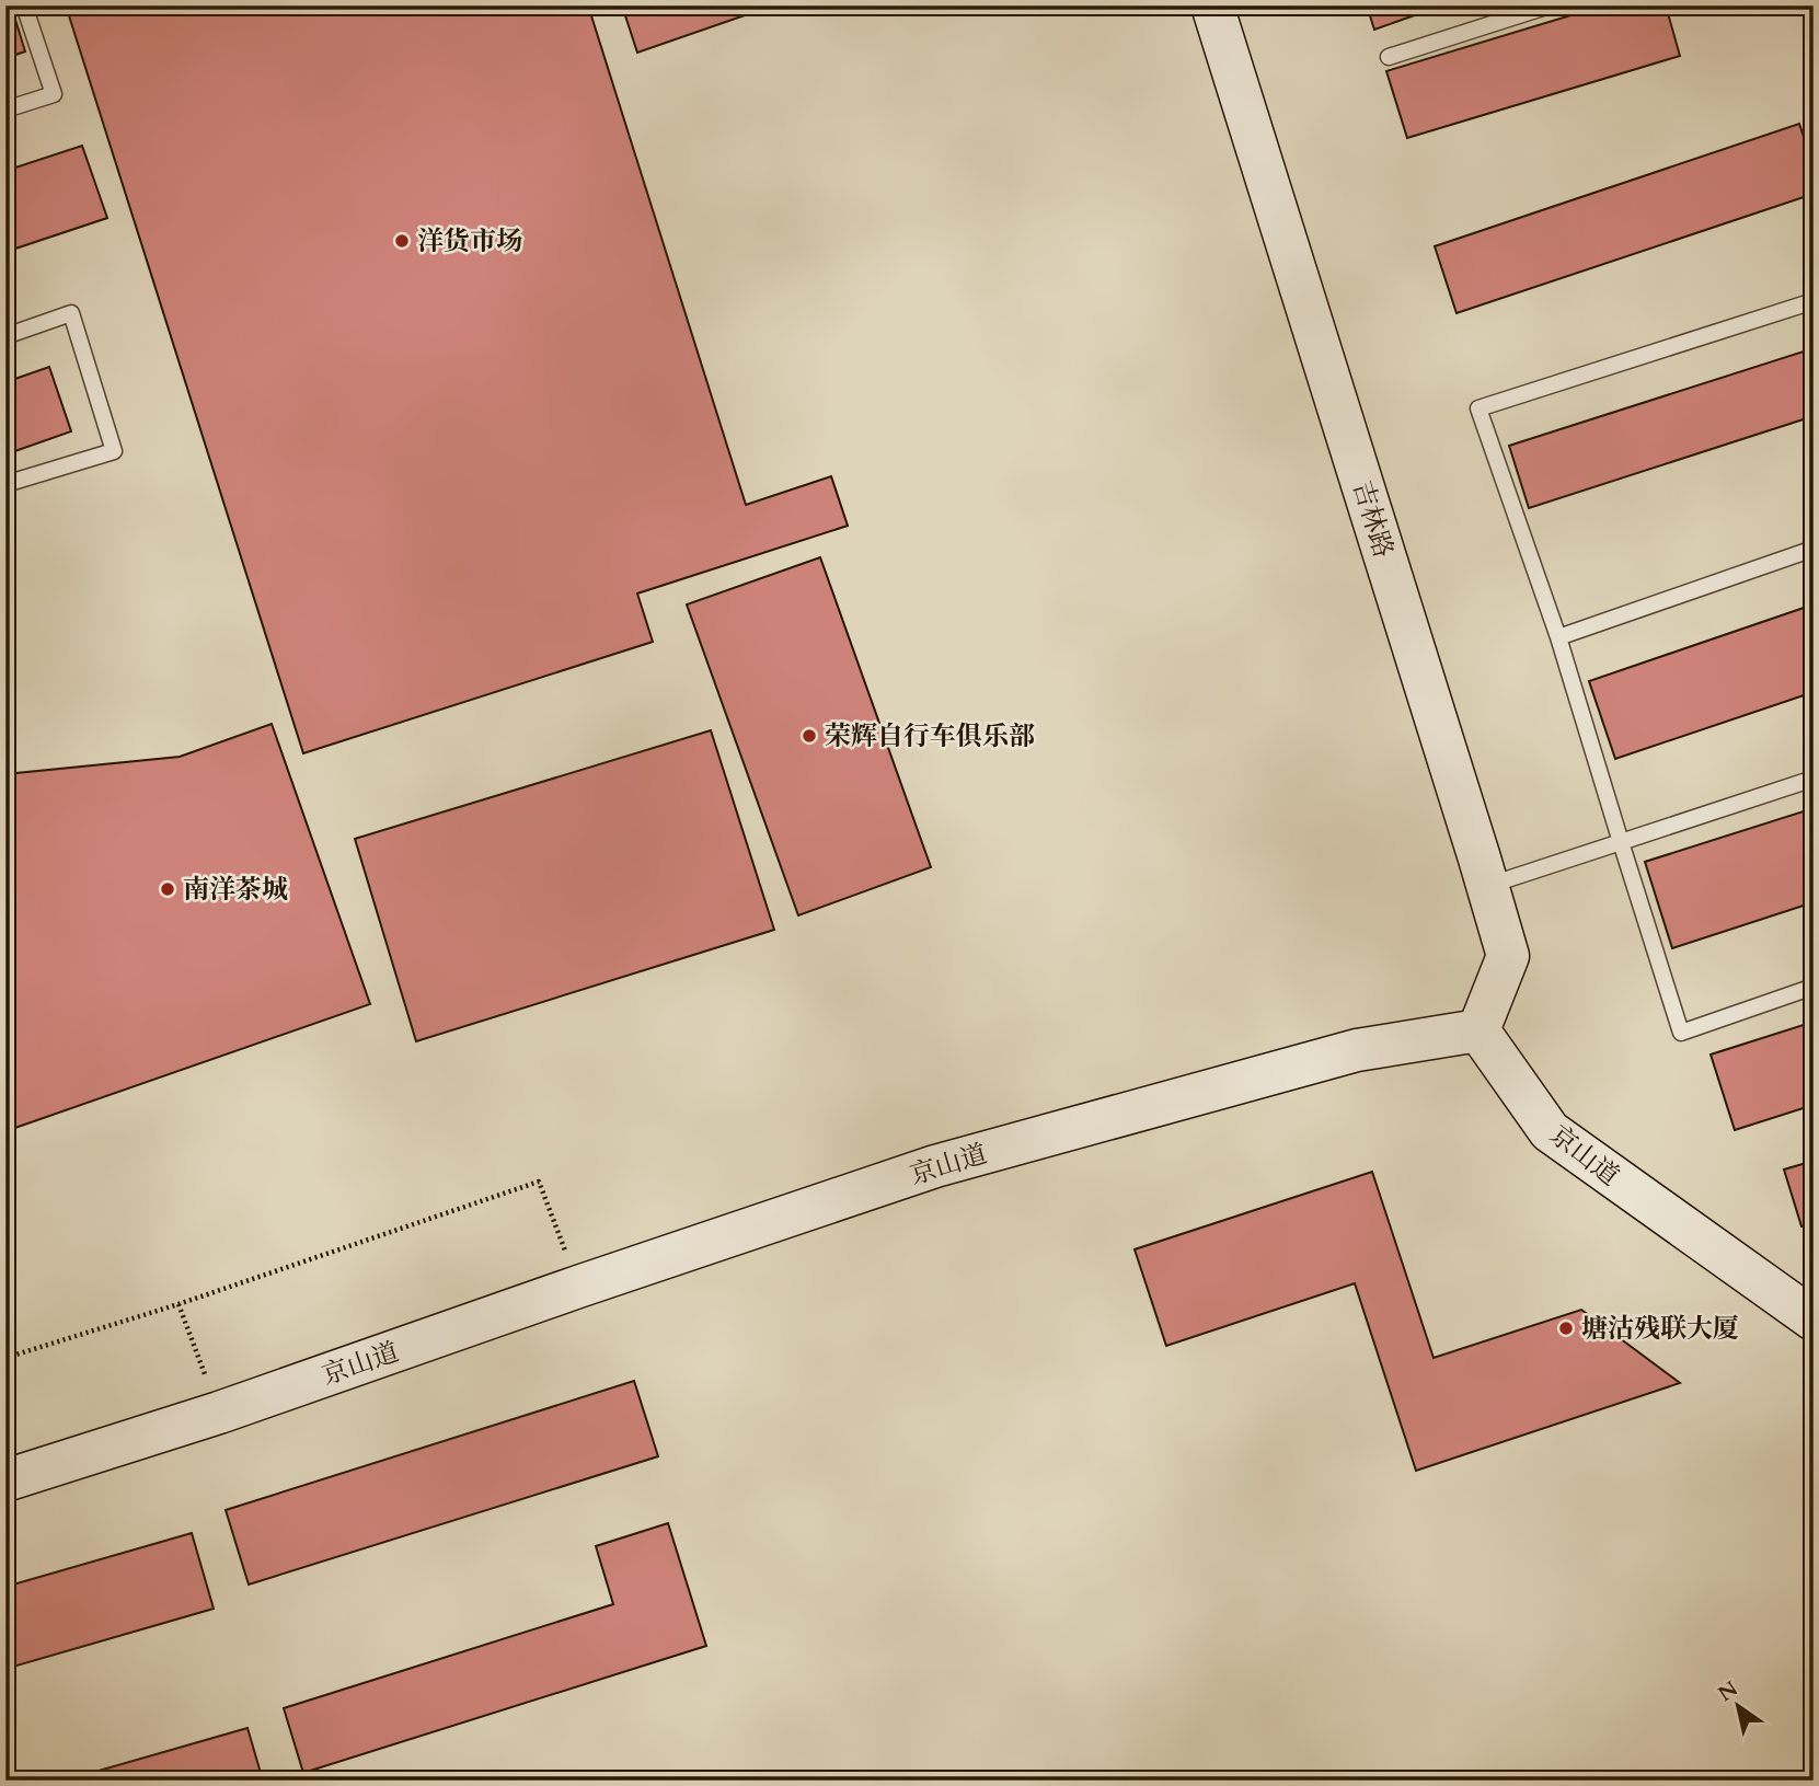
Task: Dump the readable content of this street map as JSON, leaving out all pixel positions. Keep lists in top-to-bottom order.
{
  "streets": {
    "street": ["吉林路", "京山道"]
  },
  "crossings": [
    ["吉林路", "京山道"]
  ],
  "places": [
    "洋货市场",
    "荣辉自行车俱乐部",
    "南洋茶城",
    "塘沽残联大厦"
  ],
  "north": "top left"
}
